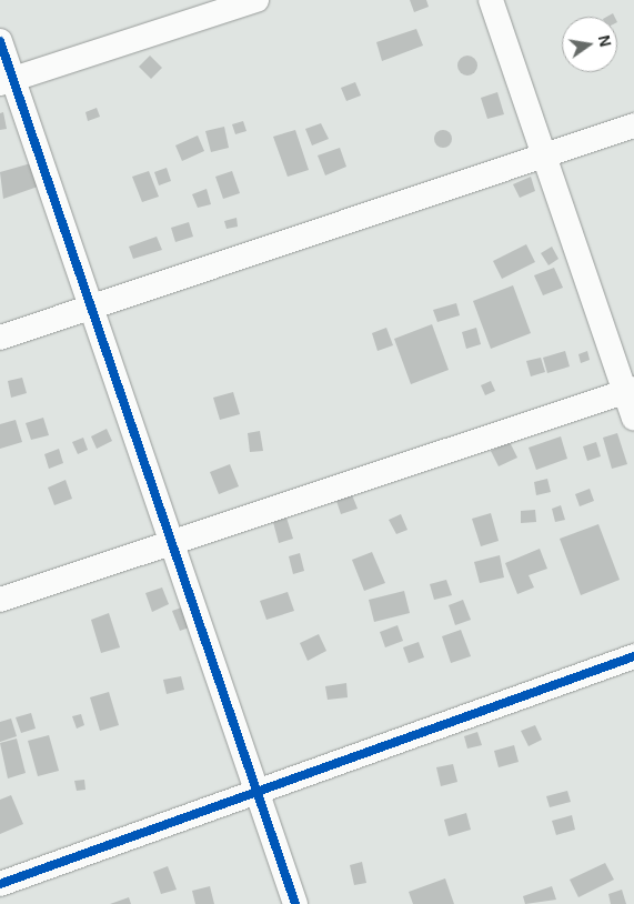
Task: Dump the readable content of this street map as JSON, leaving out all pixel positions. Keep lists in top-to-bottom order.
{
  "north": "right"
}
